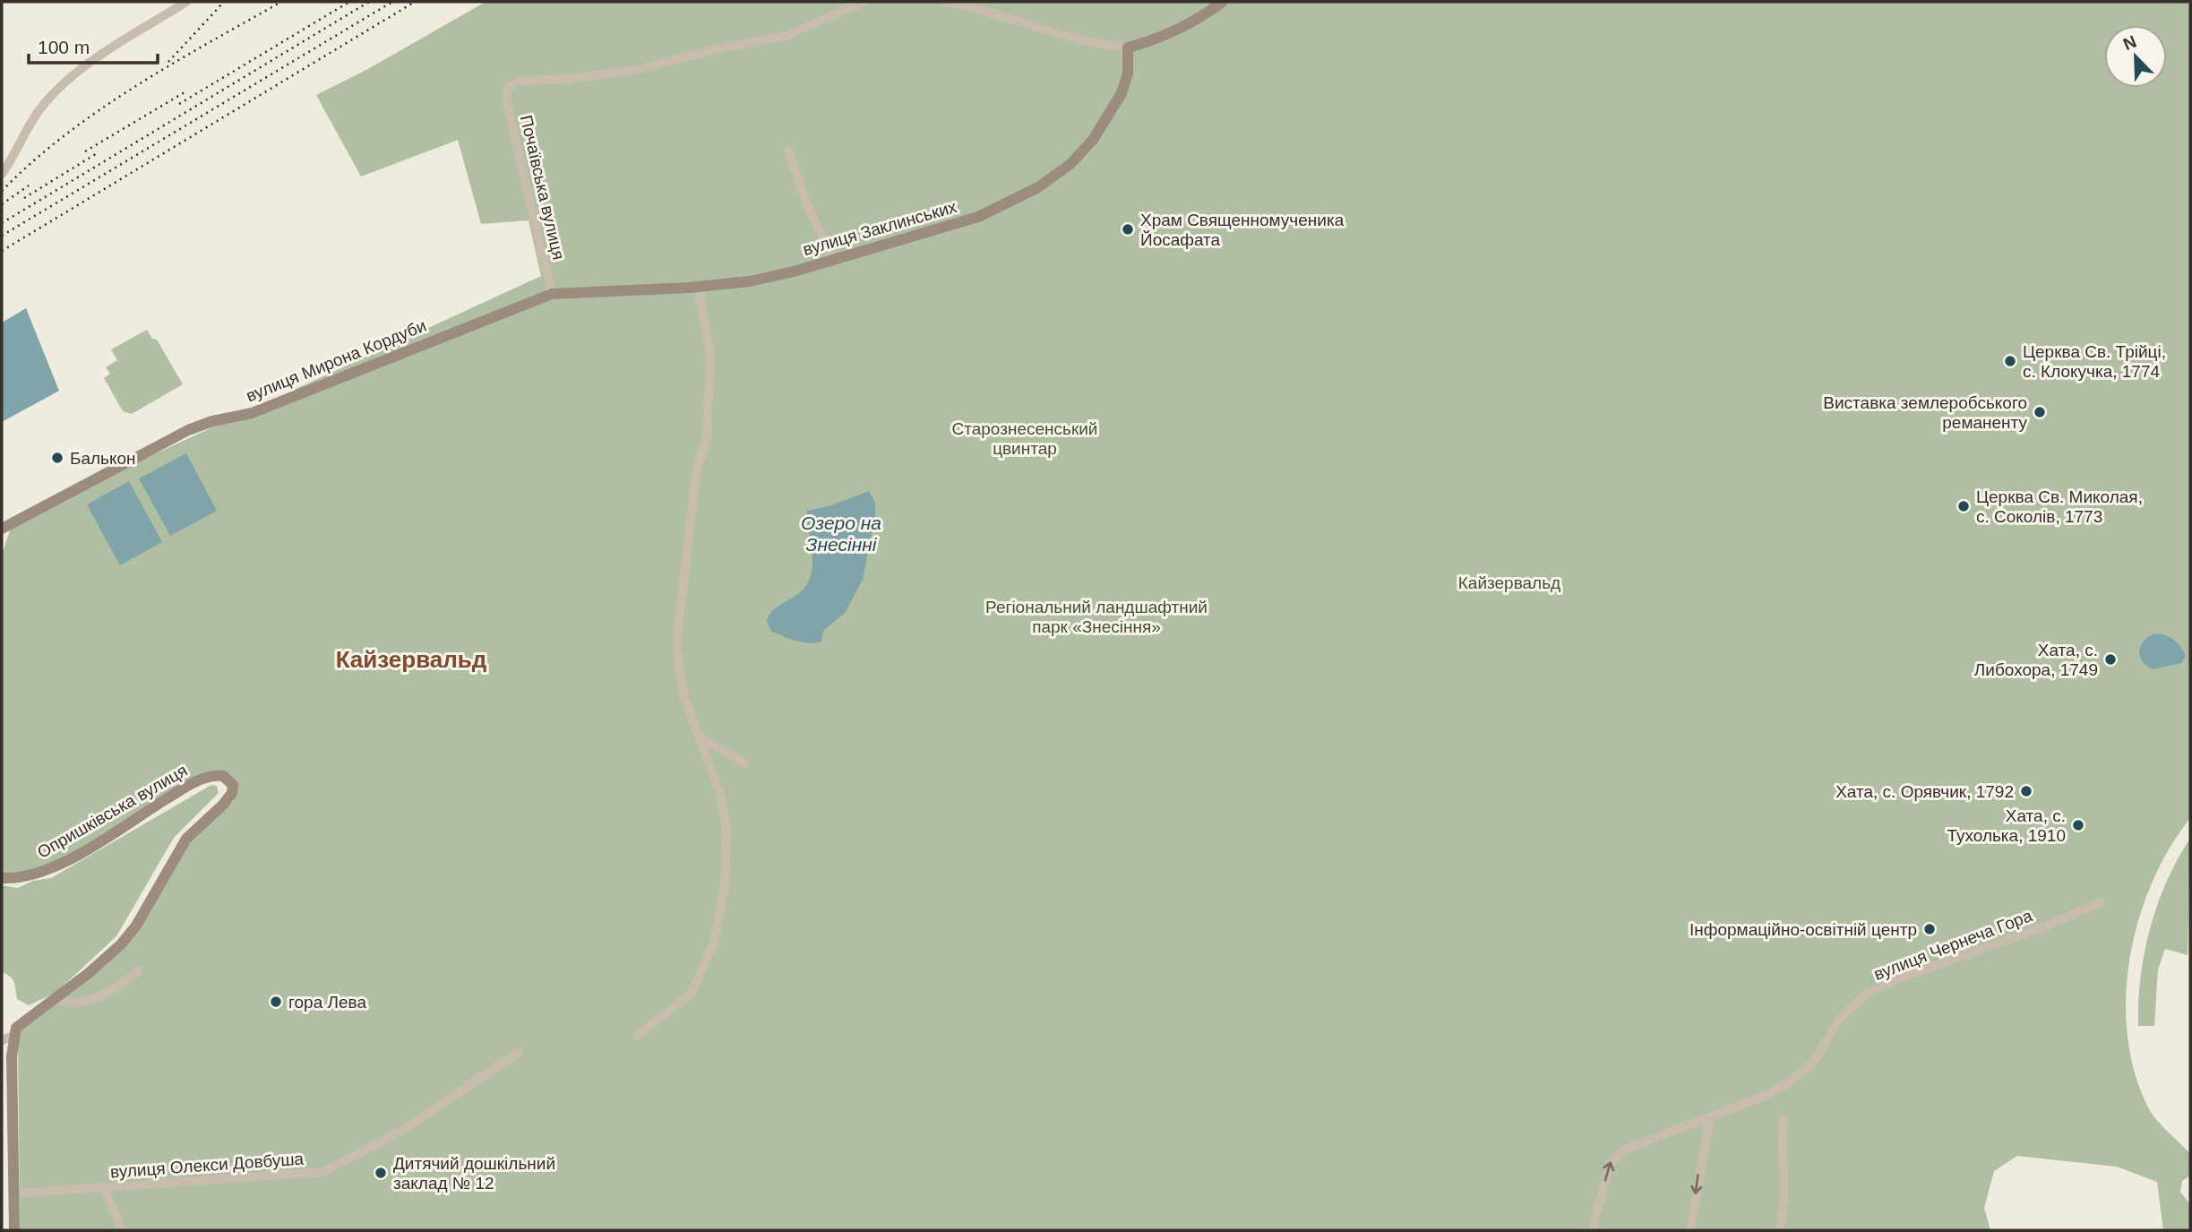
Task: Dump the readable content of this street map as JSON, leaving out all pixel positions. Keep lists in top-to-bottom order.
{
  "streets": {
    "street": [
      "Почаївська вулиця",
      "вулиця Заклинських",
      "вулиця Мирона Кордуби",
      "Опришківська вулиця",
      "вулиця Чернеча Гора",
      "вулиця Олекси Довбуша"
    ]
  },
  "crossings": [
    ["Почаївська вулиця", "вулиця Заклинських"],
    ["Почаївська вулиця", "вулиця Мирона Кордуби"],
    ["вулиця Заклинських", "вулиця Мирона Кордуби"]
  ],
  "districts": ["Кайзервальд"],
  "water": ["Озеро на Знесінні"],
  "parks": ["Старознесенський цвинтар", "Кайзервальд", "Регіональний ландшафтний парк «Знесіння»"],
  "places": [
    "Храм Священномученика Йосафата",
    "Церква Св. Трійці, с. Клокучка, 1774",
    "Виставка землеробського реманенту",
    "Балькон",
    "Церква Св. Миколая, с. Соколів, 1773",
    "Хата, с. Либохора, 1749",
    "Хата, с. Орявчик, 1792",
    "Хата, с. Тухолька, 1910",
    "Інформаційно-освітній центр",
    "гора Лева",
    "Дитячий дошкільний заклад № 12"
  ],
  "scale_bar": "100 m",
  "north": "top left"
}
